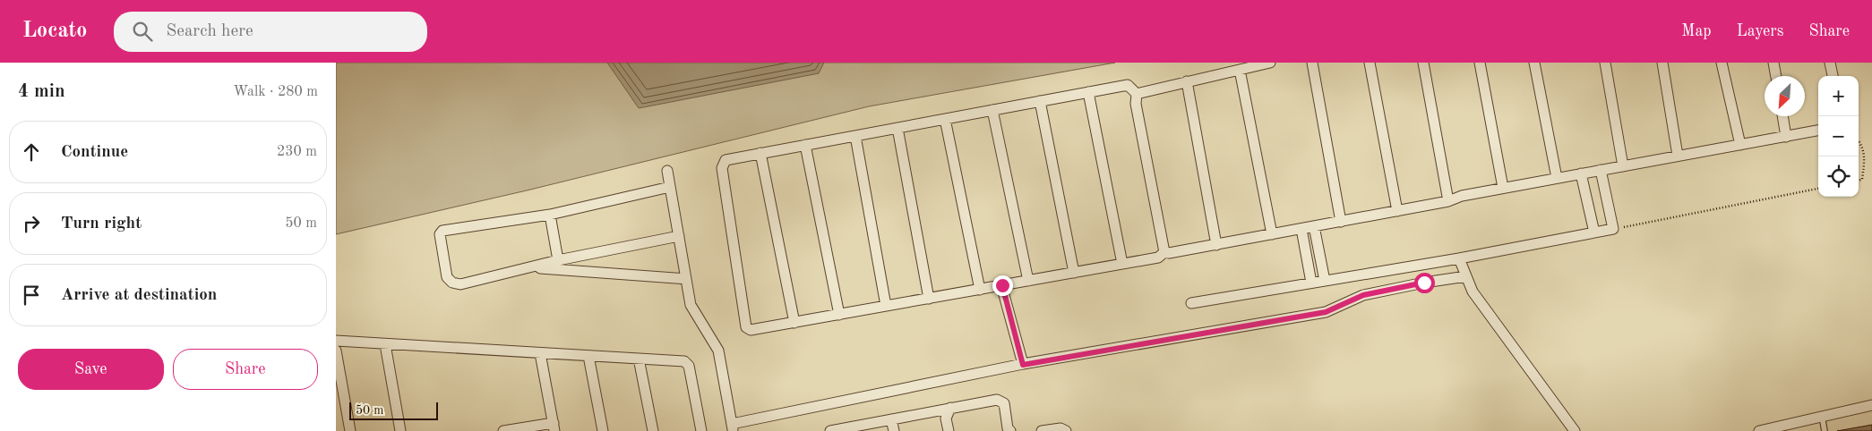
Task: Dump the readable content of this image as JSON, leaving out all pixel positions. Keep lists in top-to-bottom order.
{
  "scale_bar": "50 m",
  "north": "bottom left",
  "page": {
    "header": "Locato",
    "search": "Search here",
    "nav": ["Map", "Layers", "Share"],
    "heading": ["4 min", "Walk · 280 m"],
    "map_buttons": ["+", "−"],
    "list": [
      ["Continue", "230 m"],
      ["Turn right", "50 m"],
      "Arrive at destination"
    ],
    "buttons": ["Save", "Share"],
    "scale": "50 m"
  }
}
